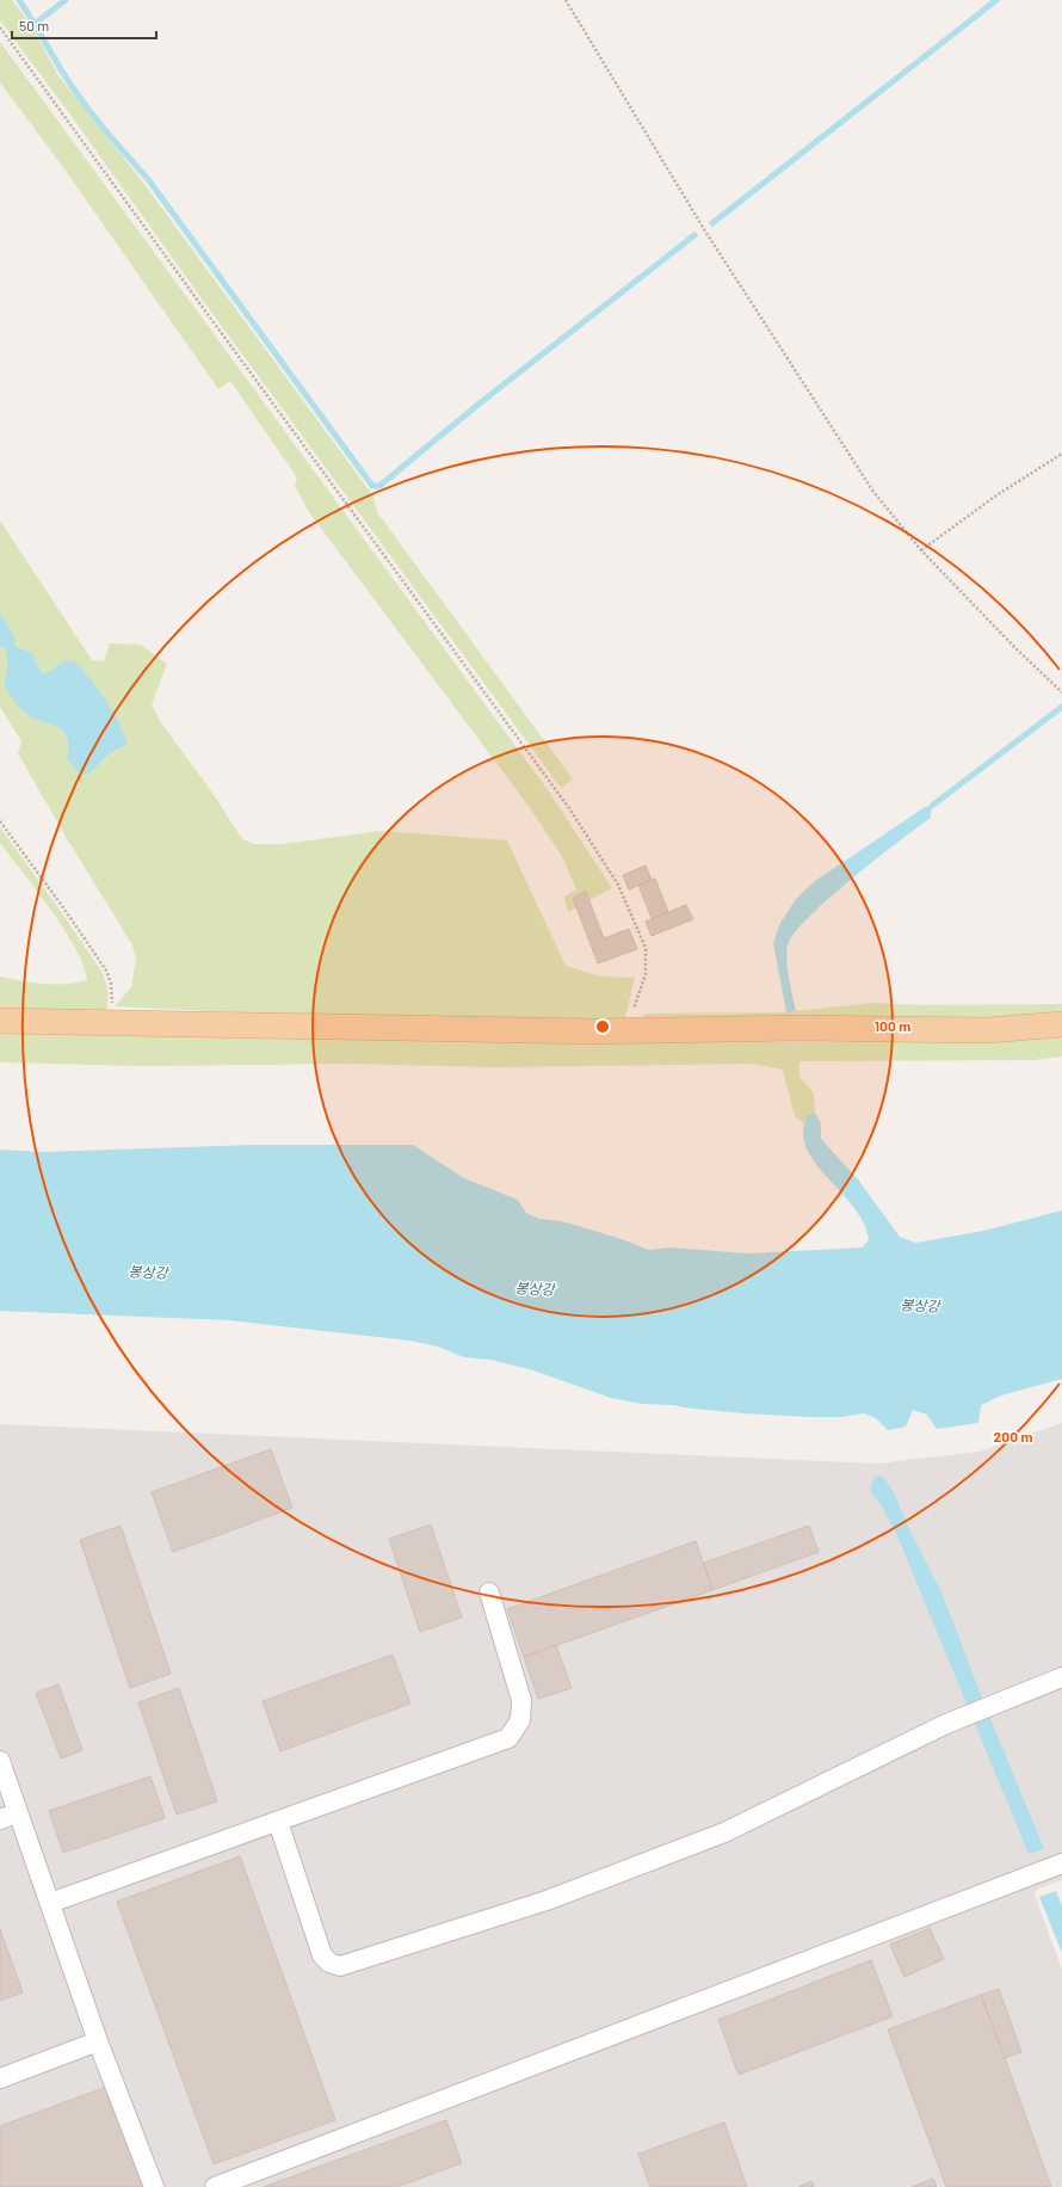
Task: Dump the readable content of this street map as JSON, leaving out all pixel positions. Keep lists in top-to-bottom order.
{
  "water": ["봉상강"],
  "scale_bar": "50 m",
  "rings": ["100 m", "200 m"]
}
